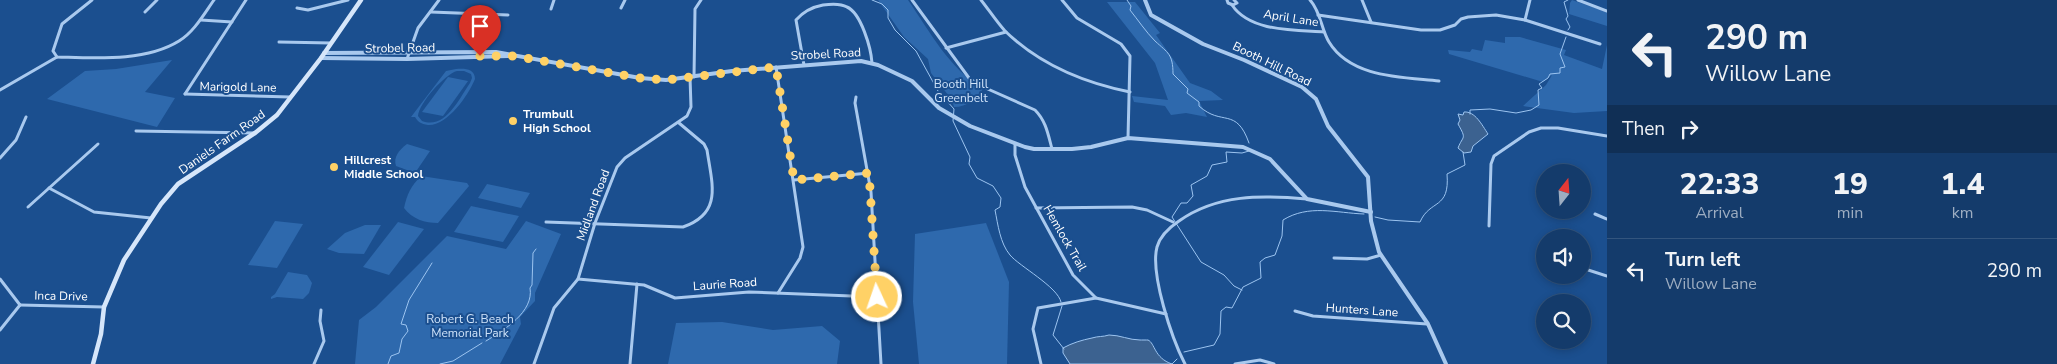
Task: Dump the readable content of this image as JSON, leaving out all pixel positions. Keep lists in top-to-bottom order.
{
  "streets": {
    "main road": ["Daniels Farm Road"],
    "street": [
      "April Lane",
      "Strobel Road",
      "Booth Hill Road",
      "Marigold Lane",
      "Midland Road",
      "Hemlock Trail",
      "Laurie Road",
      "Inca Drive",
      "Hunters Lane"
    ]
  },
  "crossings": [
    ["Strobel Road", "Daniels Farm Road"],
    ["Strobel Road", "Midland Road"],
    ["Strobel Road", "Hemlock Trail"],
    ["Booth Hill Road", "Hunters Lane"],
    ["Marigold Lane", "Daniels Farm Road"],
    ["Daniels Farm Road", "Inca Drive"],
    ["Midland Road", "Laurie Road"]
  ],
  "parks": ["Booth Hill Greenbelt", "Robert G. Beach Memorial Park"],
  "places": ["Trumbull High School", "Hillcrest Middle School"],
  "north": "top",
  "page": {
    "turn": ["290 m", "Willow Lane"],
    "then": "Then",
    "eta": [
      "22:33",
      "Arrival",
      "19",
      "min",
      "1.4",
      "km"
    ],
    "list": [
      {
        "name": "Turn left",
        "note": "Willow Lane",
        "value": "290 m"
      }
    ]
  }
}
